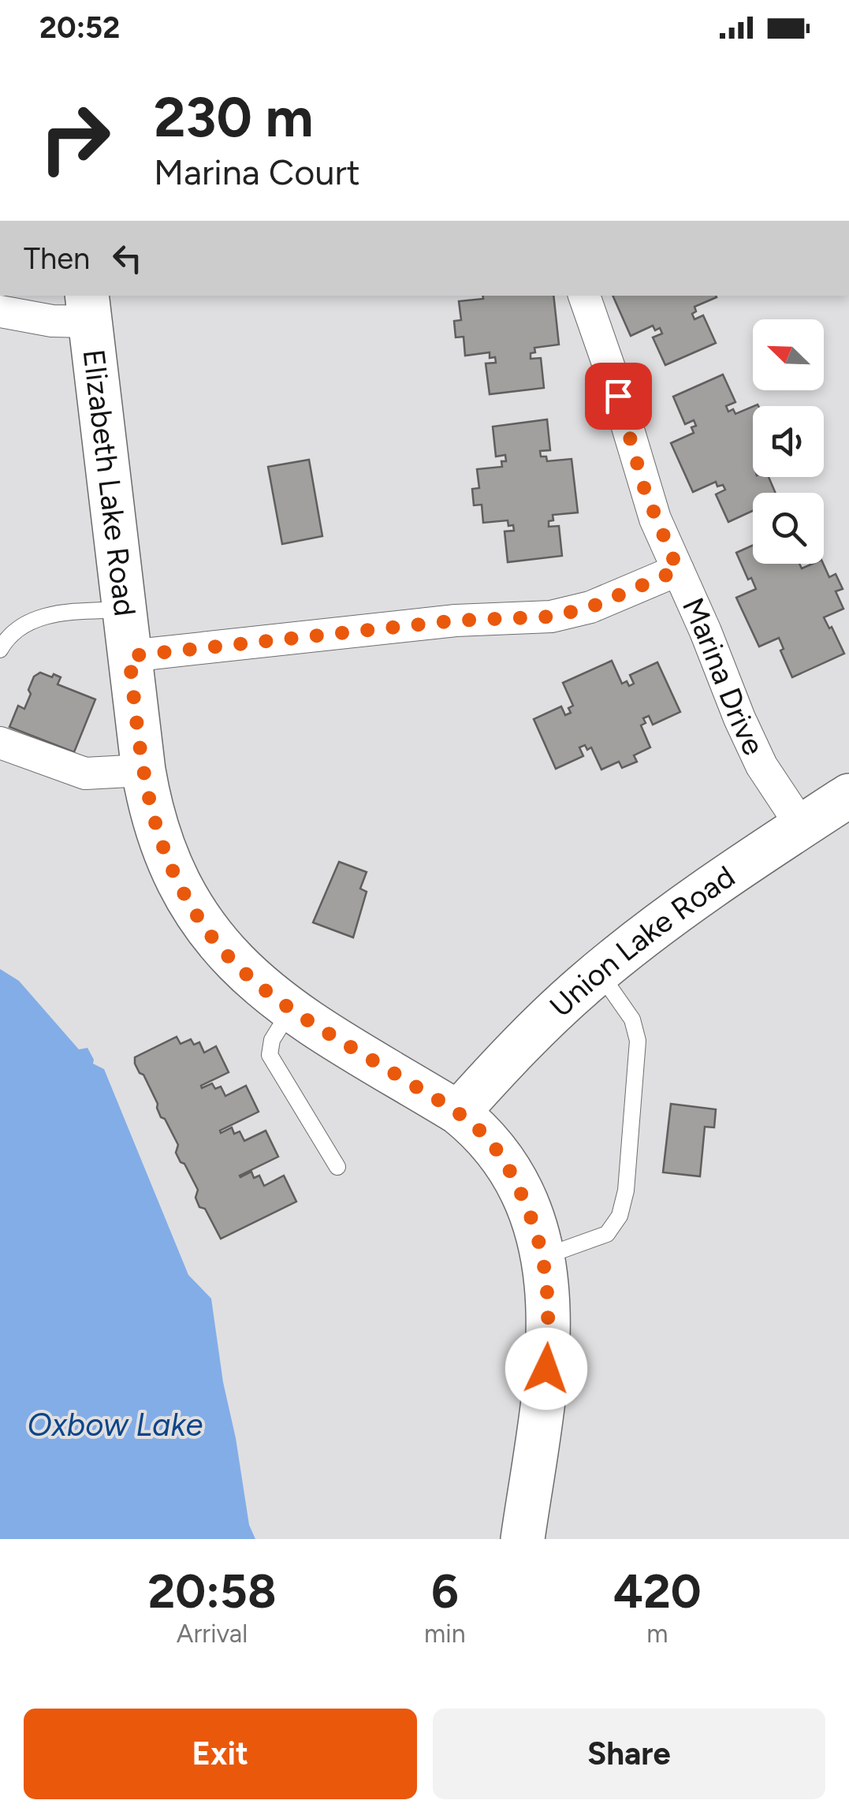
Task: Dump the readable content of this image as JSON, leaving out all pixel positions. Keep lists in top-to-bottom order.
{
  "streets": {
    "street": ["Elizabeth Lake Road", "Marina Drive", "Union Lake Road"]
  },
  "crossings": [
    ["Elizabeth Lake Road", "Union Lake Road"],
    ["Marina Drive", "Union Lake Road"]
  ],
  "water": ["Oxbow Lake"],
  "north": "top left",
  "page": {
    "status": "20:52",
    "turn": ["230 m", "Marina Court"],
    "then": "Then",
    "eta": [
      "20:58",
      "Arrival",
      "6",
      "min",
      "420",
      "m"
    ],
    "buttons": ["Exit", "Share"]
  }
}
